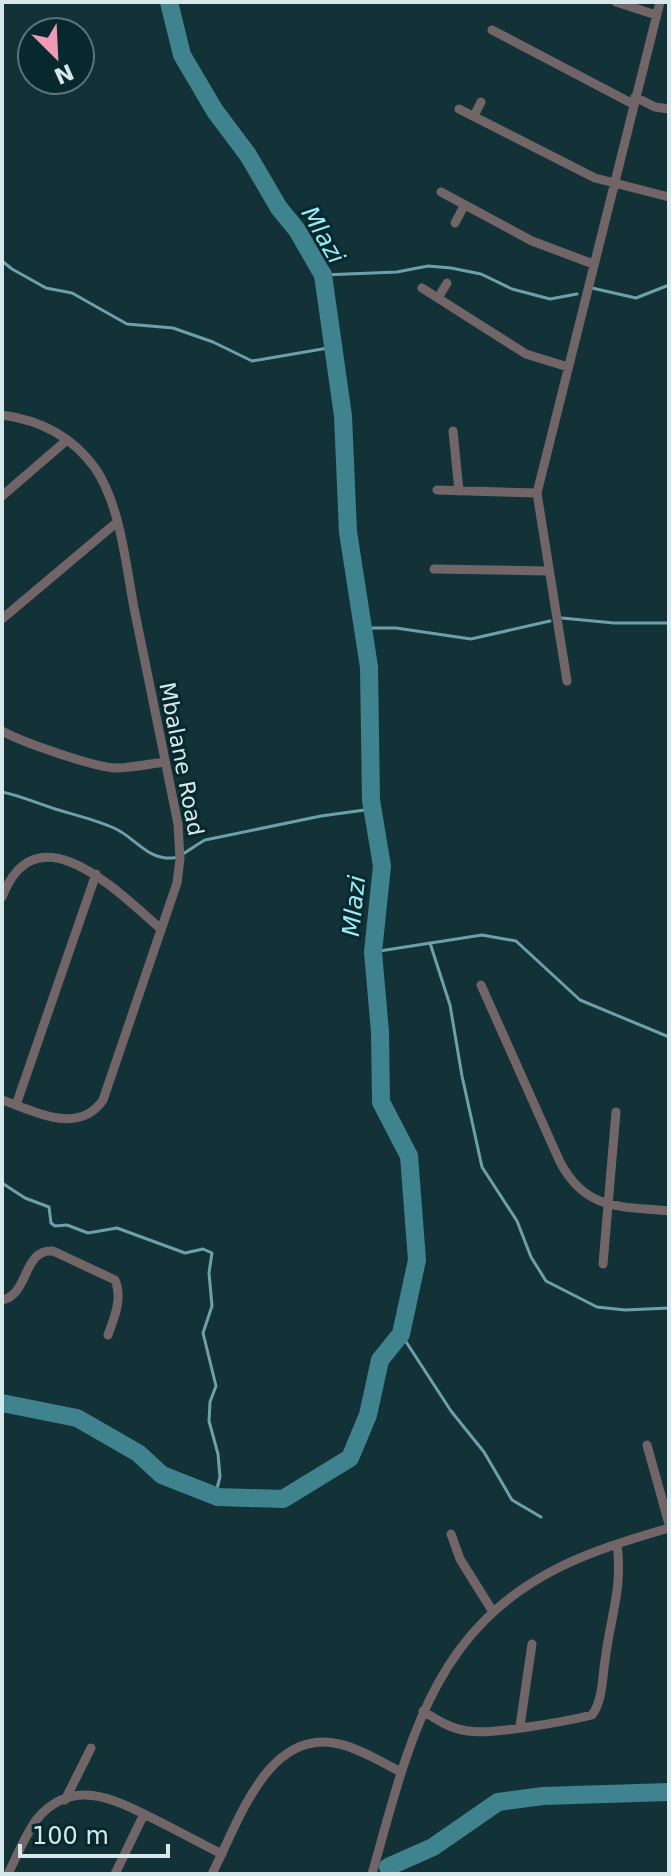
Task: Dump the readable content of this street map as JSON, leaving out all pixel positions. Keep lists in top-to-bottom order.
{
  "streets": {
    "street": ["Mbalane Road"]
  },
  "water": ["Mlazi"],
  "scale_bar": "100 m",
  "north": "bottom right"
}
